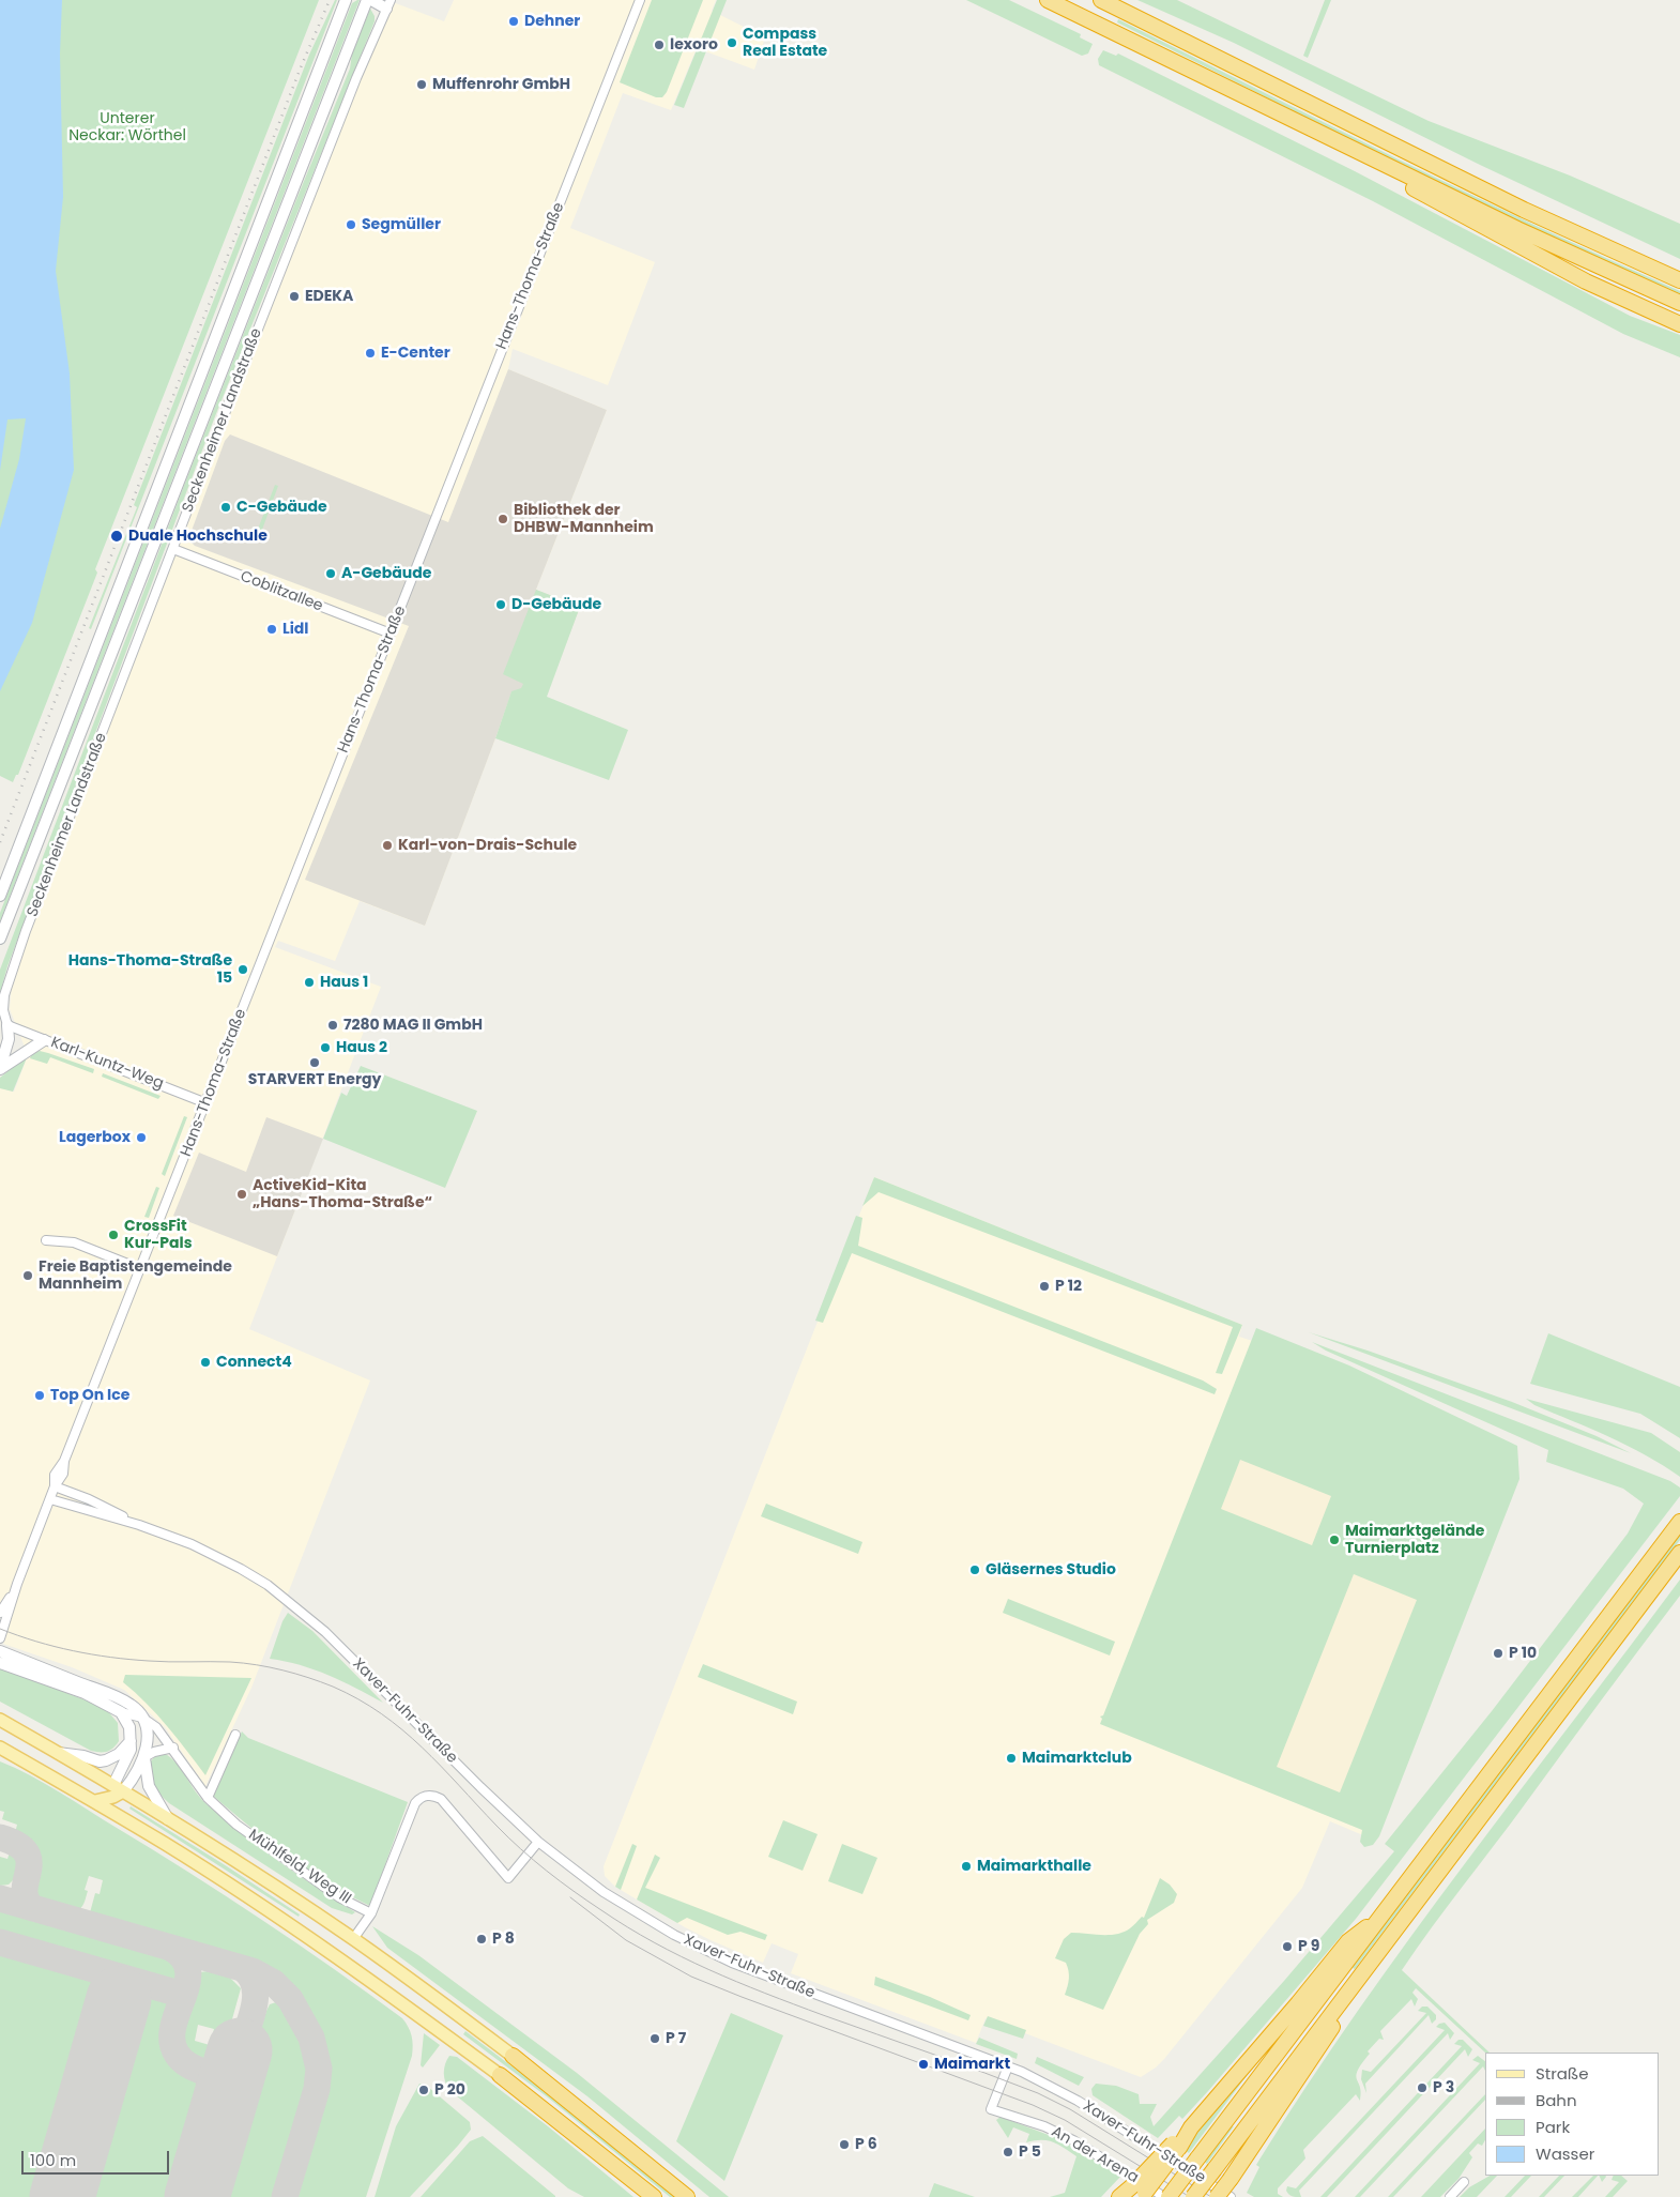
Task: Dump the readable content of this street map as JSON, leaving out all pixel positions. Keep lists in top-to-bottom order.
{
  "streets": {
    "main road": ["Seckenheimer Landstraße"],
    "street": [
      "Hans-Thoma-Straße",
      "Coblitzallee",
      "Karl-Kuntz-Weg",
      "Xaver-Fuhr-Straße",
      "Mühlfeld, Weg III",
      "An der Arena"
    ]
  },
  "crossings": [
    ["Hans-Thoma-Straße", "Coblitzallee"],
    ["Hans-Thoma-Straße", "Karl-Kuntz-Weg"],
    ["Hans-Thoma-Straße", "Xaver-Fuhr-Straße"],
    ["Seckenheimer Landstraße", "Coblitzallee"],
    ["Seckenheimer Landstraße", "Karl-Kuntz-Weg"],
    ["Xaver-Fuhr-Straße", "An der Arena"]
  ],
  "parks": ["Unterer Neckar: Wörthel"],
  "places": [
    "Dehner",
    "Compass Real Estate",
    "lexoro",
    "Muffenrohr GmbH",
    "Segmüller",
    "EDEKA",
    "E-Center",
    "C-Gebäude",
    "Bibliothek der DHBW-Mannheim",
    "Duale Hochschule",
    "A-Gebäude",
    "D-Gebäude",
    "Lidl",
    "Karl-von-Drais-Schule",
    "Hans-Thoma-Straße 15",
    "Haus 1",
    "7280 MAG II GmbH",
    "Haus 2",
    "STARVERT Energy",
    "Lagerbox",
    "ActiveKid-Kita „Hans-Thoma-Straße“",
    "CrossFit Kur-Pals",
    "Freie Baptistengemeinde Mannheim",
    "P 12",
    "Connect4",
    "Top On Ice",
    "Maimarktgelände Turnierplatz",
    "Gläsernes Studio",
    "P 10",
    "Maimarktclub",
    "Maimarkthalle",
    "P 8",
    "P 9",
    "P 7",
    "Maimarkt",
    "P 3",
    "P 20",
    "P 6",
    "P 5"
  ],
  "legend": [
    "Straße",
    "Bahn",
    "Park",
    "Wasser"
  ],
  "scale_bar": "100 m"
}
